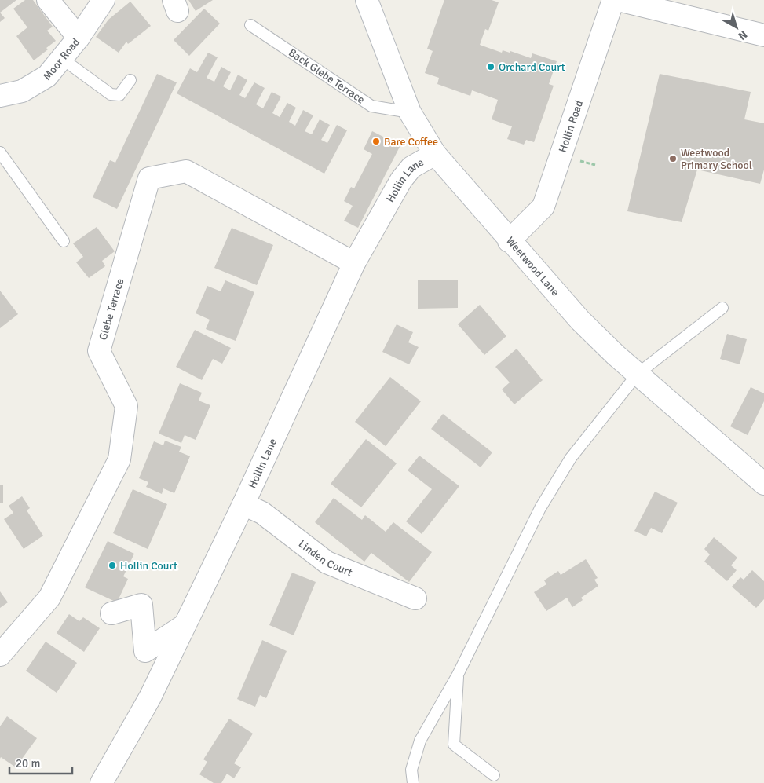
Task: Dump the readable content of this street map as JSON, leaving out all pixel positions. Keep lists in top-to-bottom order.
{
  "streets": {
    "street": [
      "Moor Road",
      "Hollin Road",
      "Hollin Lane",
      "Weetwood Lane",
      "Glebe Terrace",
      "Linden Court"
    ],
    "lane": ["Back Glebe Terrace"]
  },
  "crossings": [
    ["Back Glebe Terrace", "Weetwood Lane"],
    ["Hollin Road", "Weetwood Lane"],
    ["Hollin Lane", "Weetwood Lane"],
    ["Hollin Lane", "Glebe Terrace"],
    ["Hollin Lane", "Linden Court"]
  ],
  "places": [
    "Orchard Court",
    "Bare Coffee",
    "Weetwood Primary School",
    "Hollin Court"
  ],
  "scale_bar": "20 m",
  "north": "bottom right"
}
